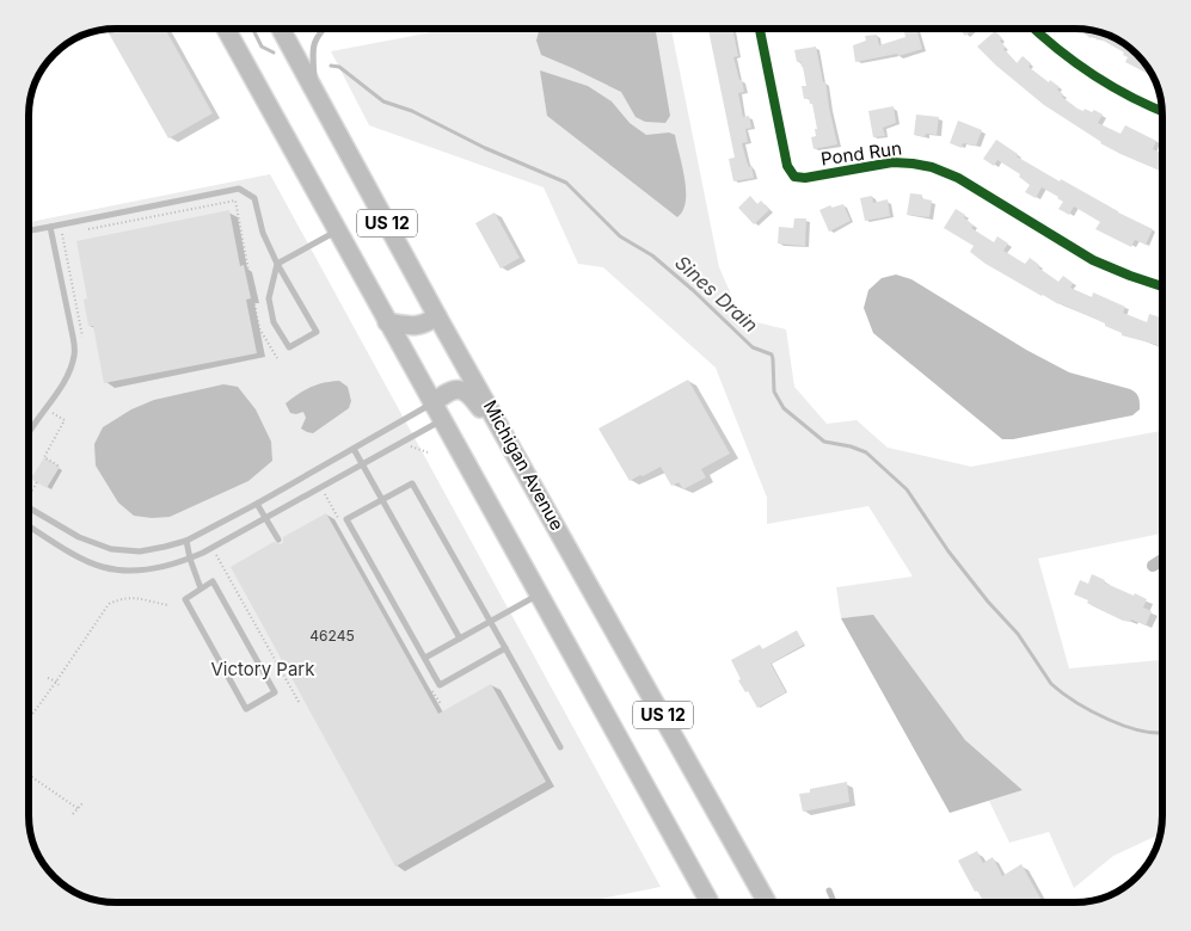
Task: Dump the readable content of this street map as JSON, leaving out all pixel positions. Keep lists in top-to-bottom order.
{
  "streets": {
    "main road": ["US 12", "Michigan Avenue"],
    "street": ["Pond Run"]
  },
  "water": ["Sines Drain"],
  "parks": ["Victory Park"],
  "house_numbers": ["46245"]
}
